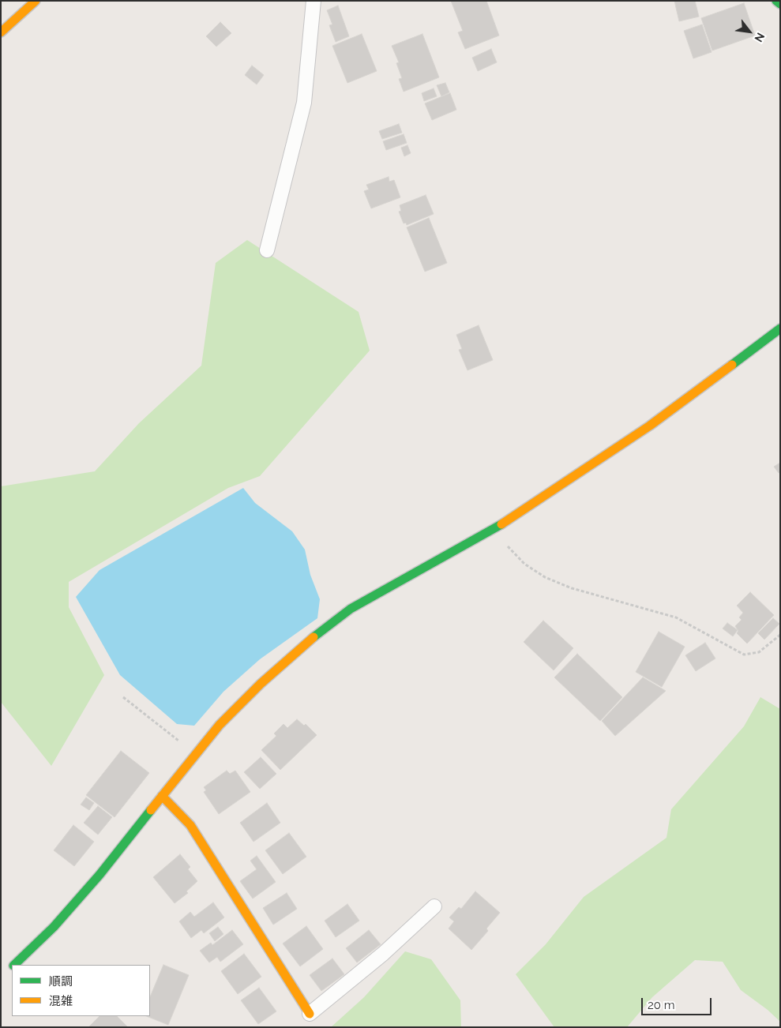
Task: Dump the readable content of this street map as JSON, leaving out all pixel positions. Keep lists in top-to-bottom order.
{
  "legend": ["順調", "混雑"],
  "scale_bar": "20 m",
  "north": "bottom right"
}
